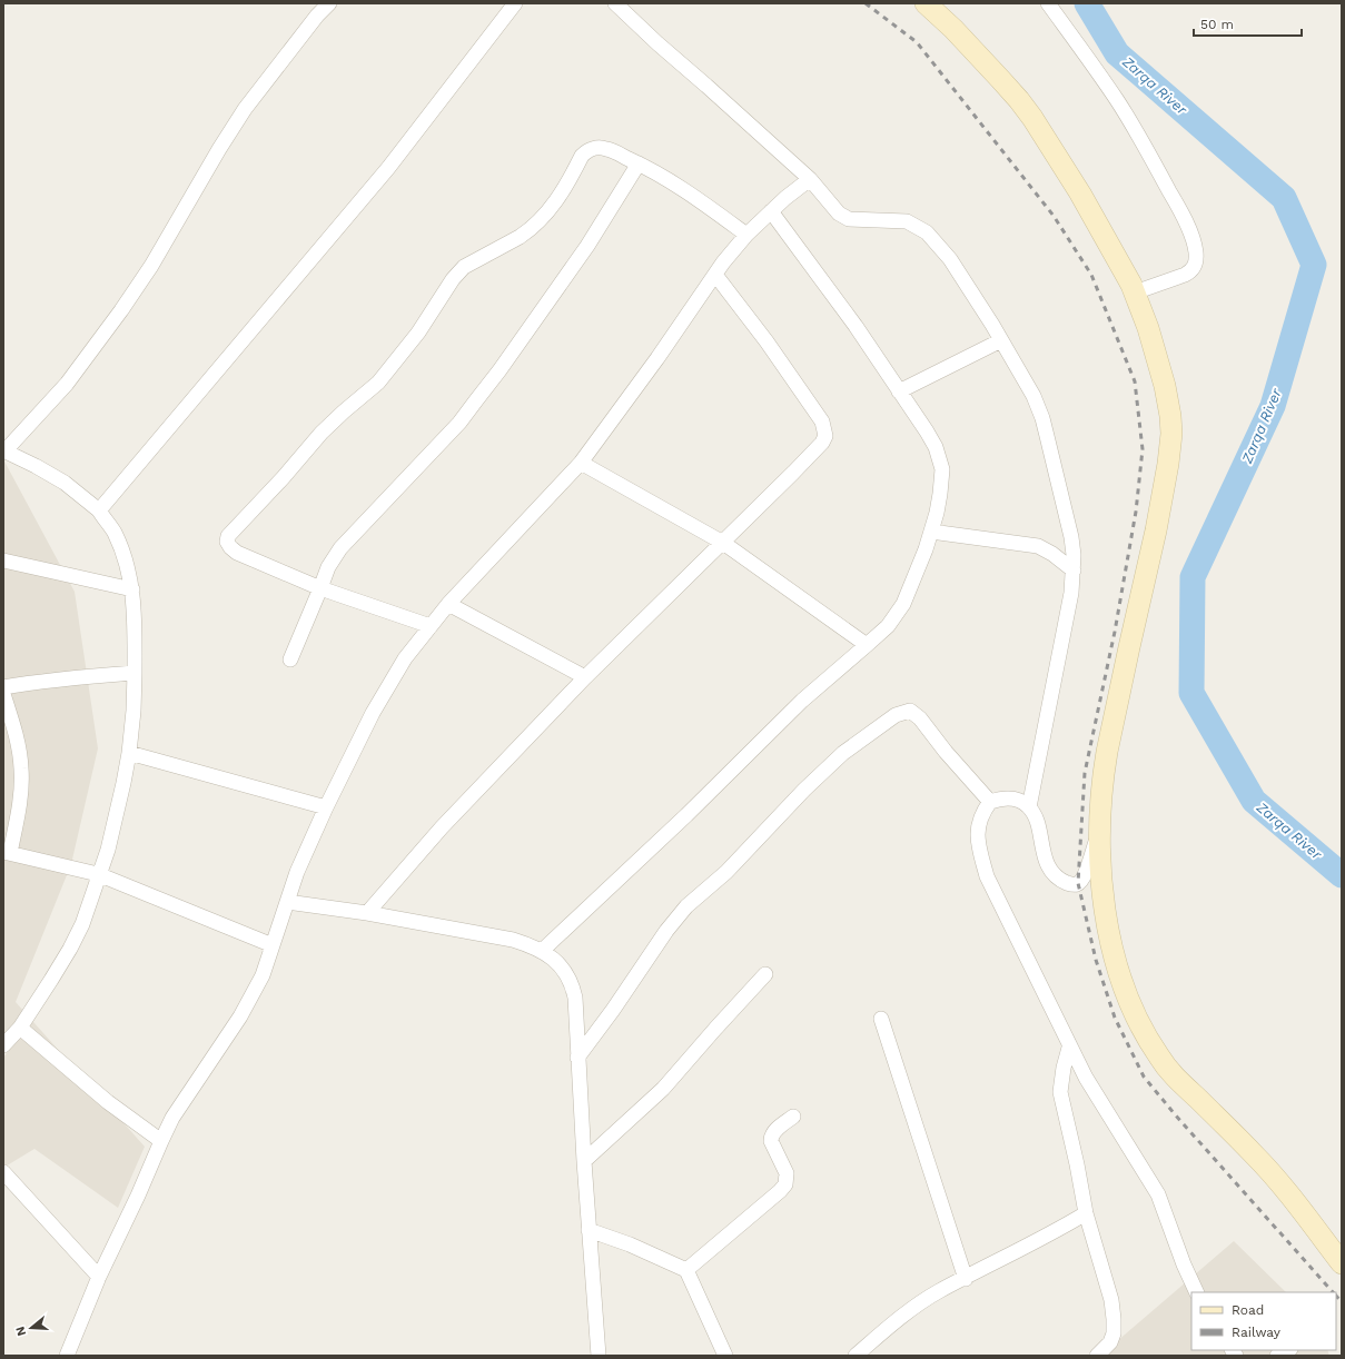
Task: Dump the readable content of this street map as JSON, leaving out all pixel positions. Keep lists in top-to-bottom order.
{
  "water": ["Zarqa River"],
  "legend": ["Road", "Railway"],
  "scale_bar": "50 m",
  "north": "left"
}
